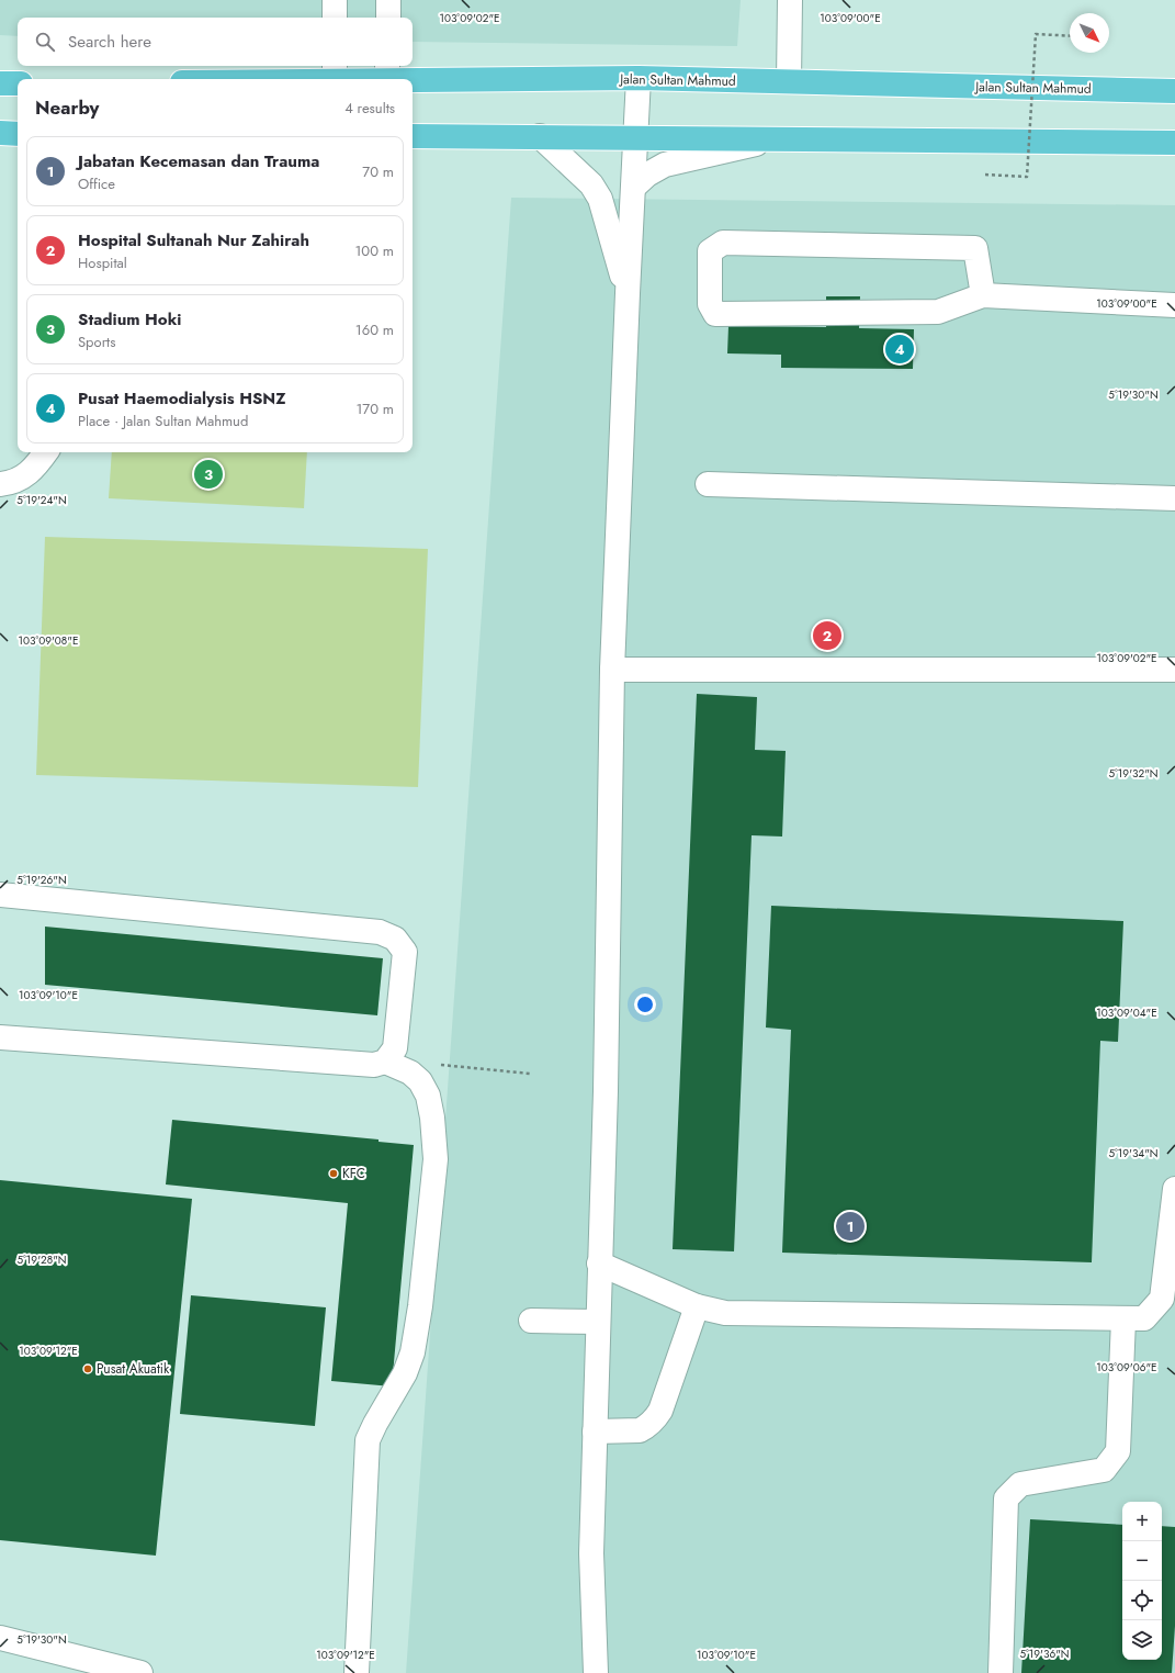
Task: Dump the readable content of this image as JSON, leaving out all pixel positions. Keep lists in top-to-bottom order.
{
  "streets": {
    "main road": ["Jalan Sultan Mahmud"]
  },
  "places": ["KFC", "Pusat Akuatik"],
  "north": "bottom right",
  "page": {
    "search": "Search here",
    "heading": ["Nearby", "4 results"],
    "list": [
      {
        "mark": "1",
        "name": "Jabatan Kecemasan dan Trauma",
        "note": "Office",
        "value": "70 m"
      },
      {
        "mark": "2",
        "name": "Hospital Sultanah Nur Zahirah",
        "note": "Hospital",
        "value": "100 m"
      },
      {
        "mark": "3",
        "name": "Stadium Hoki",
        "note": "Sports",
        "value": "160 m"
      },
      {
        "mark": "4",
        "name": "Pusat Haemodialysis HSNZ",
        "note": "Place · Jalan Sultan Mahmud",
        "value": "170 m"
      }
    ],
    "pins": [
      "4",
      "3",
      "2",
      "1"
    ],
    "map_buttons": ["+", "−"]
  },
  "coordinates": [
    "103°09'02\"E",
    "103°09'00\"E",
    "5°19'30\"N",
    "5°19'24\"N",
    "103°09'08\"E",
    "5°19'32\"N",
    "5°19'26\"N",
    "103°09'10\"E",
    "103°09'04\"E",
    "5°19'34\"N",
    "5°19'28\"N",
    "103°09'12\"E",
    "103°09'06\"E",
    "5°19'36\"N"
  ]
}
